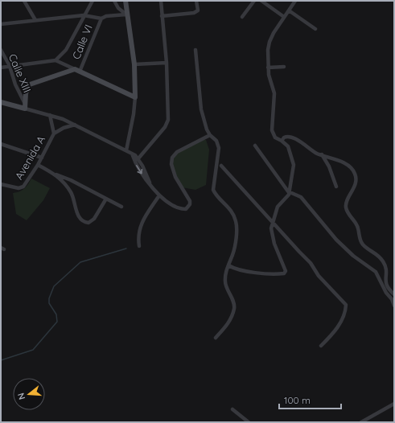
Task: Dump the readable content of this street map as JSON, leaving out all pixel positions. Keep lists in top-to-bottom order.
{
  "streets": {
    "street": ["Calle VI", "Calle XIII", "Avenida A"]
  },
  "scale_bar": "100 m",
  "north": "left"
}
